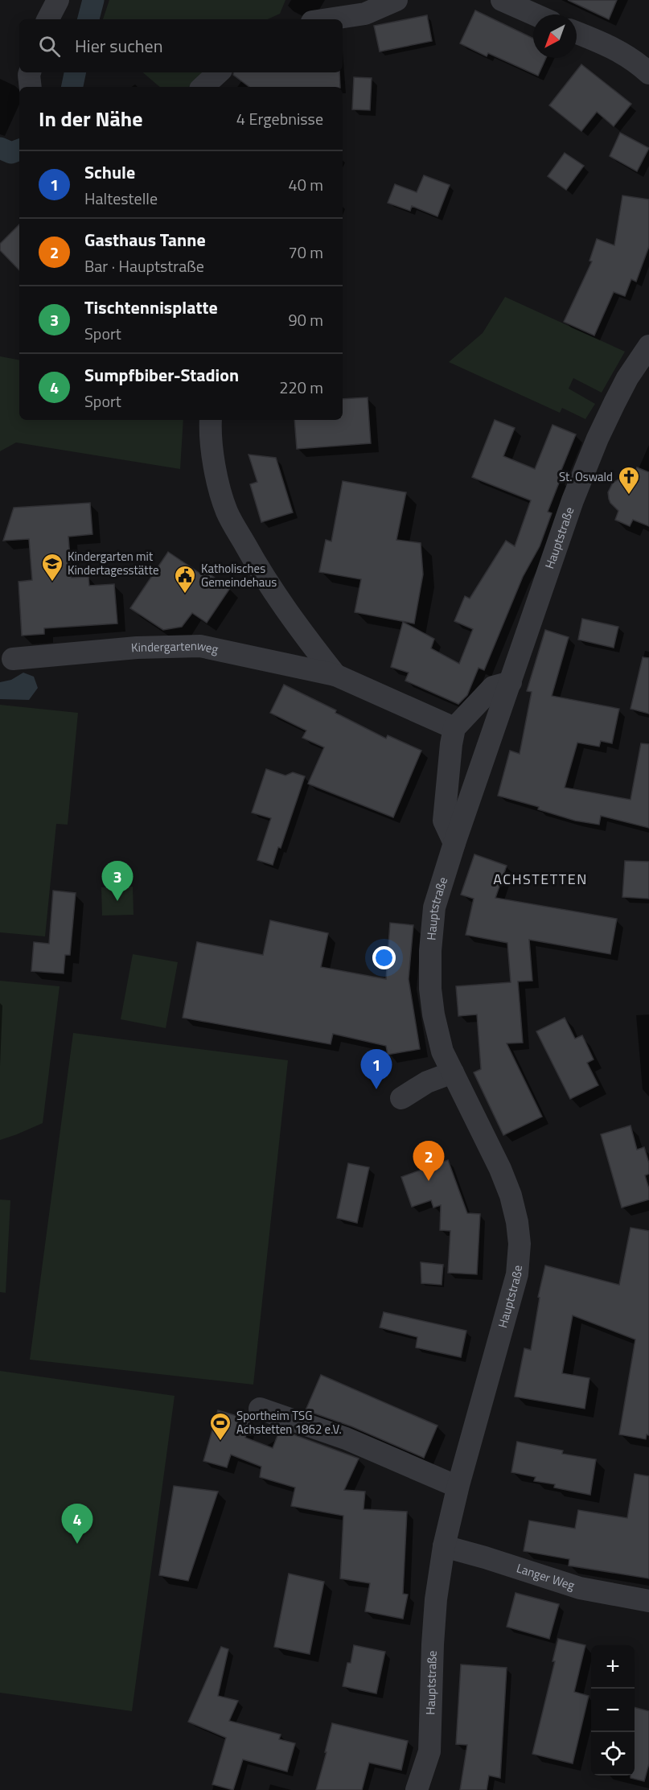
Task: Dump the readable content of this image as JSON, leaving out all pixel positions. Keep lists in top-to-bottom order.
{
  "streets": {
    "street": ["Hauptstraße", "Kindergartenweg", "Langer Weg"]
  },
  "crossings": [
    ["Hauptstraße", "Langer Weg"]
  ],
  "districts": ["ACHSTETTEN"],
  "places": {
    "church": ["St. Oswald"],
    "school or university": ["Kindergarten mit Kindertagesstätte"],
    "public building": ["Katholisches Gemeindehaus"],
    "sports": ["Sportheim TSG Achstetten 1862 e.V."]
  },
  "north": "bottom left",
  "page": {
    "search": "Hier suchen",
    "heading": ["In der Nähe", "4 Ergebnisse"],
    "list": [
      {
        "mark": "1",
        "name": "Schule",
        "note": "Haltestelle",
        "value": "40 m"
      },
      {
        "mark": "2",
        "name": "Gasthaus Tanne",
        "note": "Bar · Hauptstraße",
        "value": "70 m"
      },
      {
        "mark": "3",
        "name": "Tischtennisplatte",
        "note": "Sport",
        "value": "90 m"
      },
      {
        "mark": "4",
        "name": "Sumpfbiber-Stadion",
        "note": "Sport",
        "value": "220 m"
      }
    ],
    "pins": [
      "3",
      "1",
      "2",
      "4"
    ],
    "map_buttons": ["+", "−"]
  }
}
